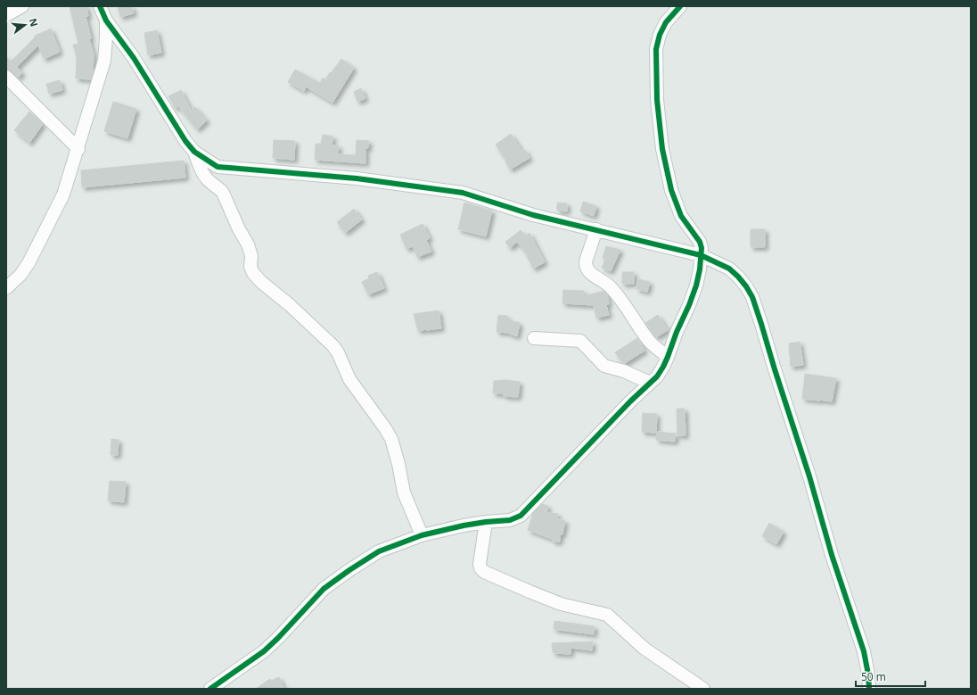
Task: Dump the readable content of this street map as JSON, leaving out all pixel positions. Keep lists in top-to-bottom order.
{
  "scale_bar": "50 m",
  "north": "right"
}
